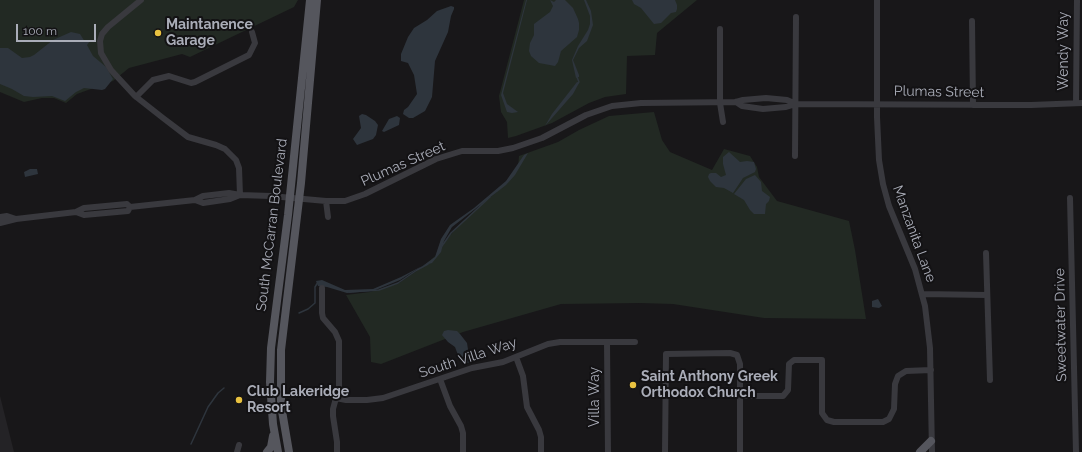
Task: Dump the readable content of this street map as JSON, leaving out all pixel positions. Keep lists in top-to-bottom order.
{
  "streets": {
    "main road": ["South McCarran Boulevard"],
    "street": [
      "Wendy Way",
      "Plumas Street",
      "Manzanita Lane",
      "Sweetwater Drive",
      "South Villa Way",
      "Villa Way"
    ]
  },
  "crossings": [
    ["Wendy Way", "Plumas Street"],
    ["Plumas Street", "South McCarran Boulevard"],
    ["Plumas Street", "Manzanita Lane"],
    ["South Villa Way", "Villa Way"]
  ],
  "places": ["Maintanence Garage", "Saint Anthony Greek Orthodox Church", "Club Lakeridge Resort"],
  "scale_bar": "100 m"
}
